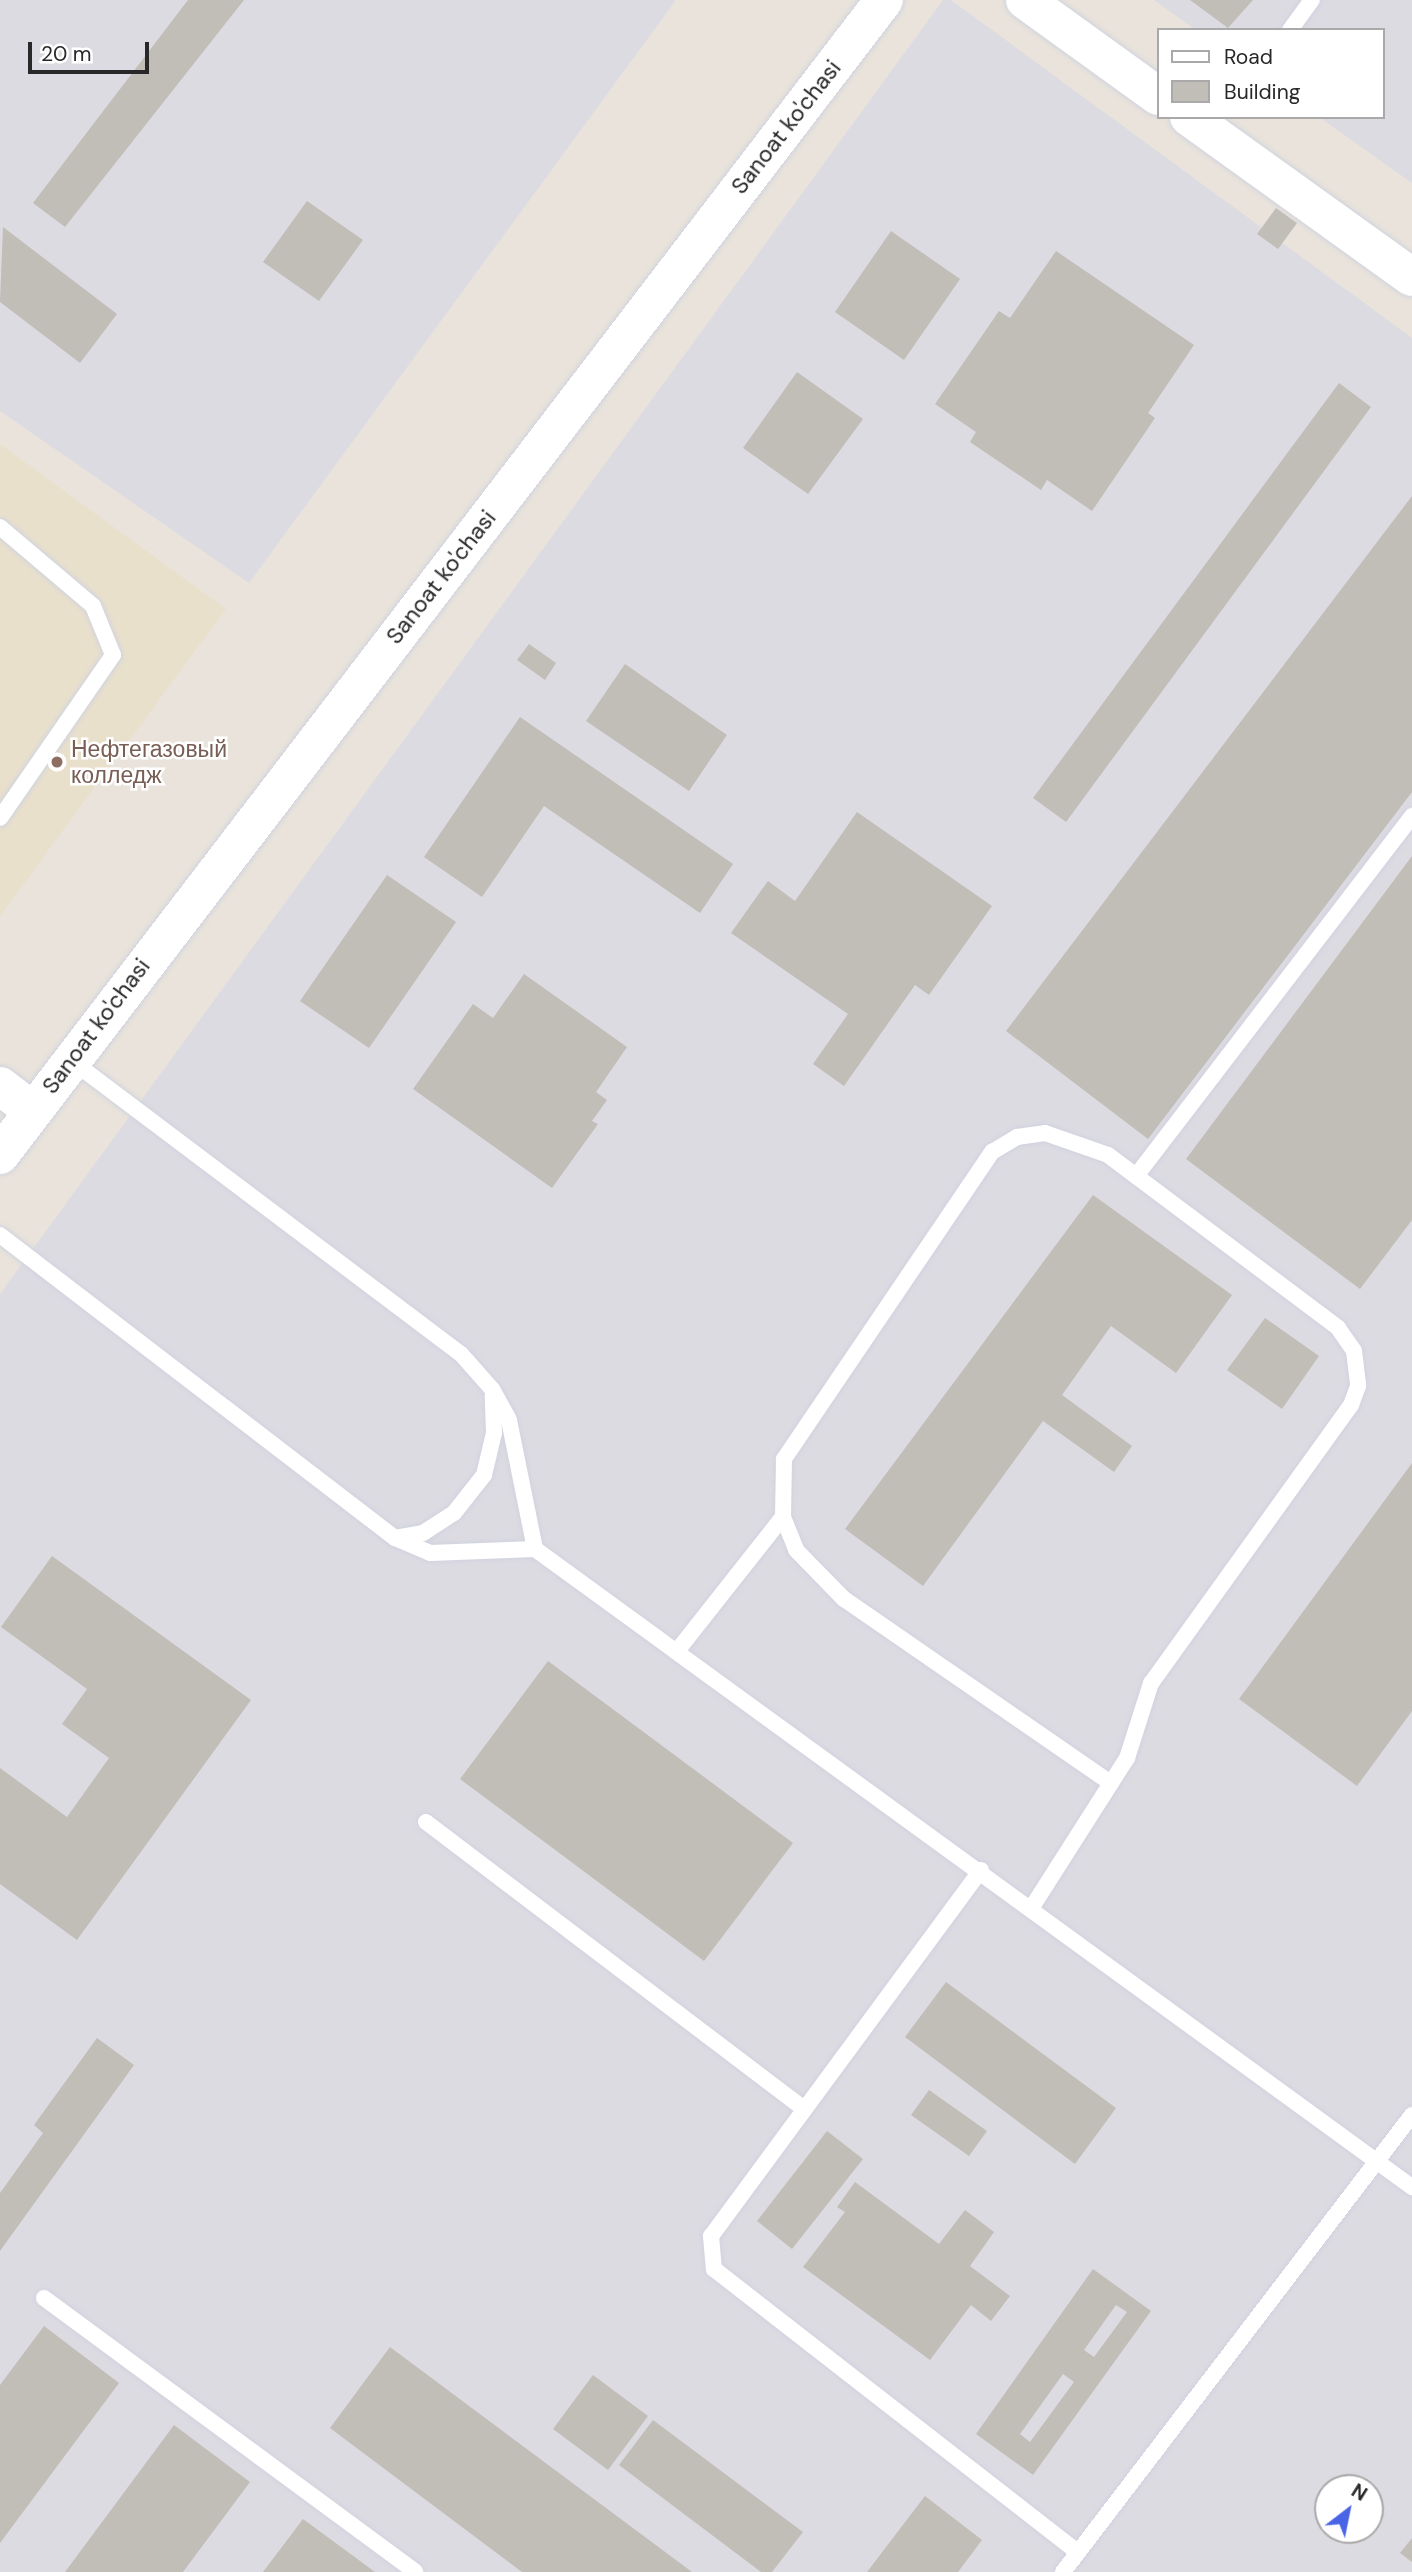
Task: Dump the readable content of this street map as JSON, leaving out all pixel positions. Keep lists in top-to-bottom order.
{
  "streets": {
    "street": ["Sanoat ko'chasi"]
  },
  "places": ["Нефтегазовый колледж"],
  "legend": ["Road", "Building"],
  "scale_bar": "20 m",
  "north": "top right"
}
